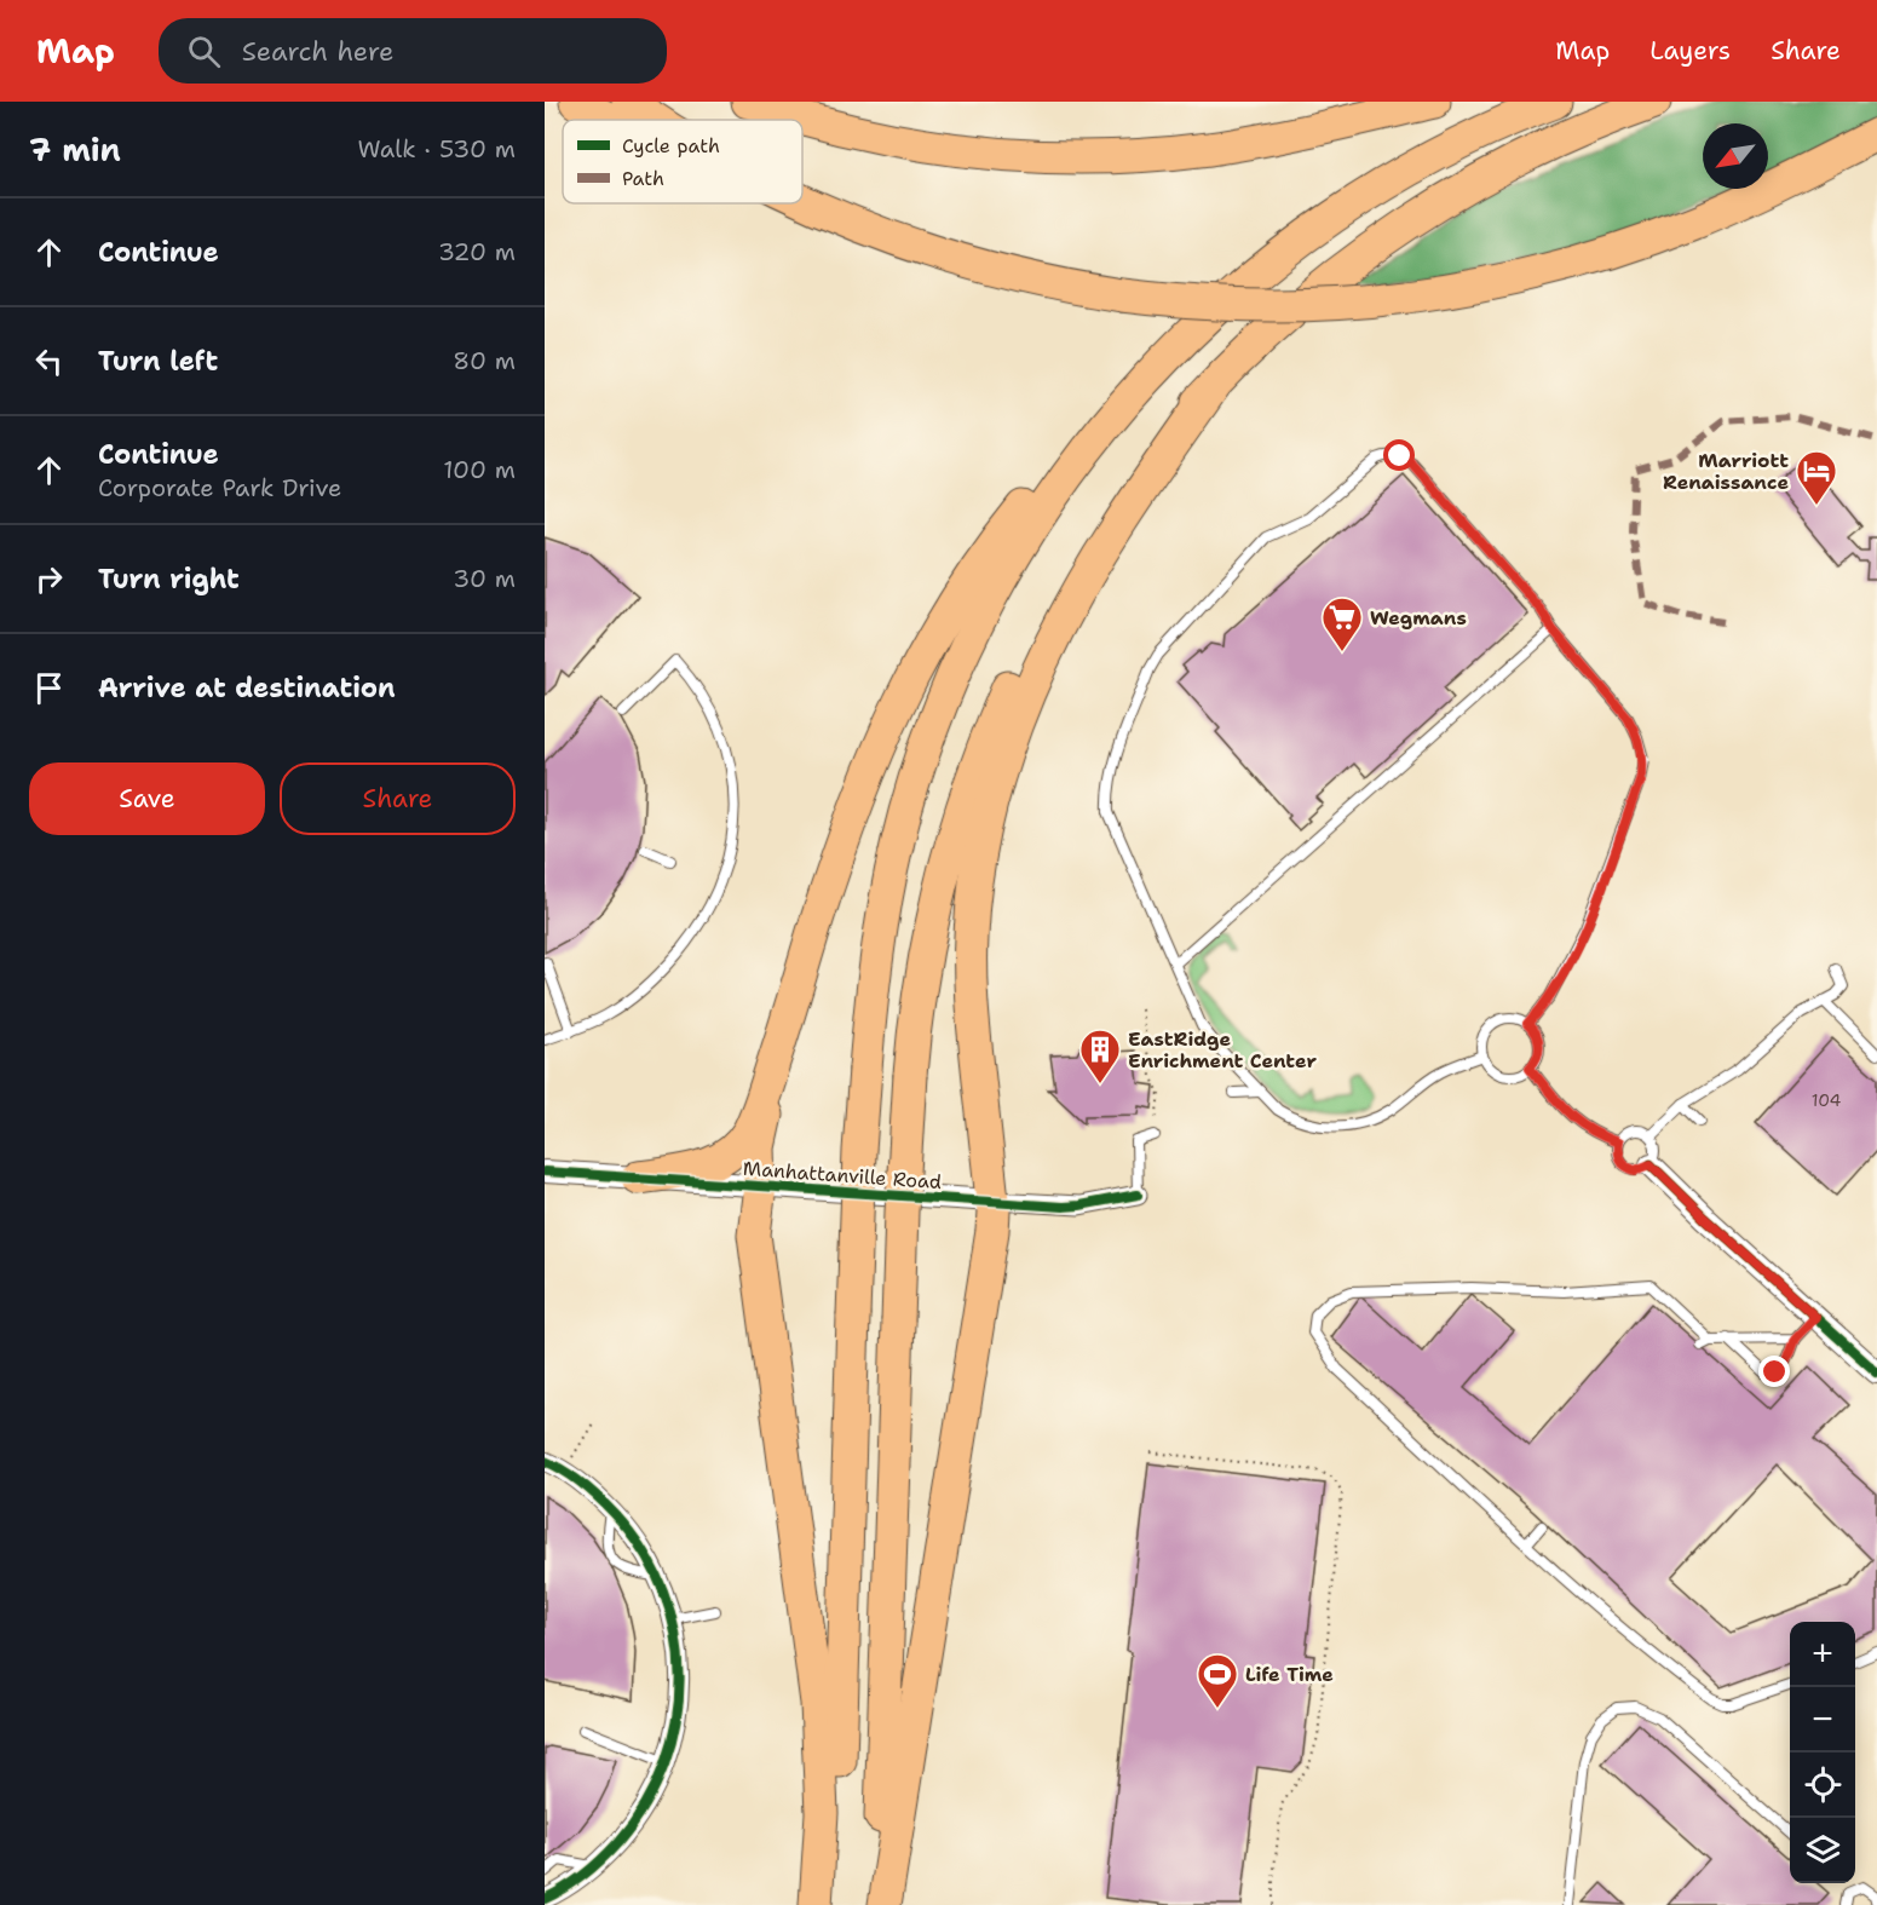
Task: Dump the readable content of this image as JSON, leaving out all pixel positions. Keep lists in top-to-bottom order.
{
  "streets": {
    "street": ["Manhattanville Road"]
  },
  "places": {
    "hotel": ["Marriott Renaissance"],
    "supermarket": ["Wegmans"],
    "building": ["EastRidge Enrichment Center"],
    "sports": ["Life Time"]
  },
  "house_numbers": ["104"],
  "legend": ["Cycle path", "Path"],
  "north": "bottom left",
  "page": {
    "header": "Map",
    "search": "Search here",
    "nav": ["Map", "Layers", "Share"],
    "heading": ["7 min", "Walk · 530 m"],
    "list": [
      ["Continue", "320 m"],
      ["Turn left", "80 m"],
      ["Continue", "Corporate Park Drive", "100 m"],
      ["Turn right", "30 m"],
      "Arrive at destination"
    ],
    "buttons": ["Save", "Share"],
    "map_buttons": ["+", "−"]
  }
}
